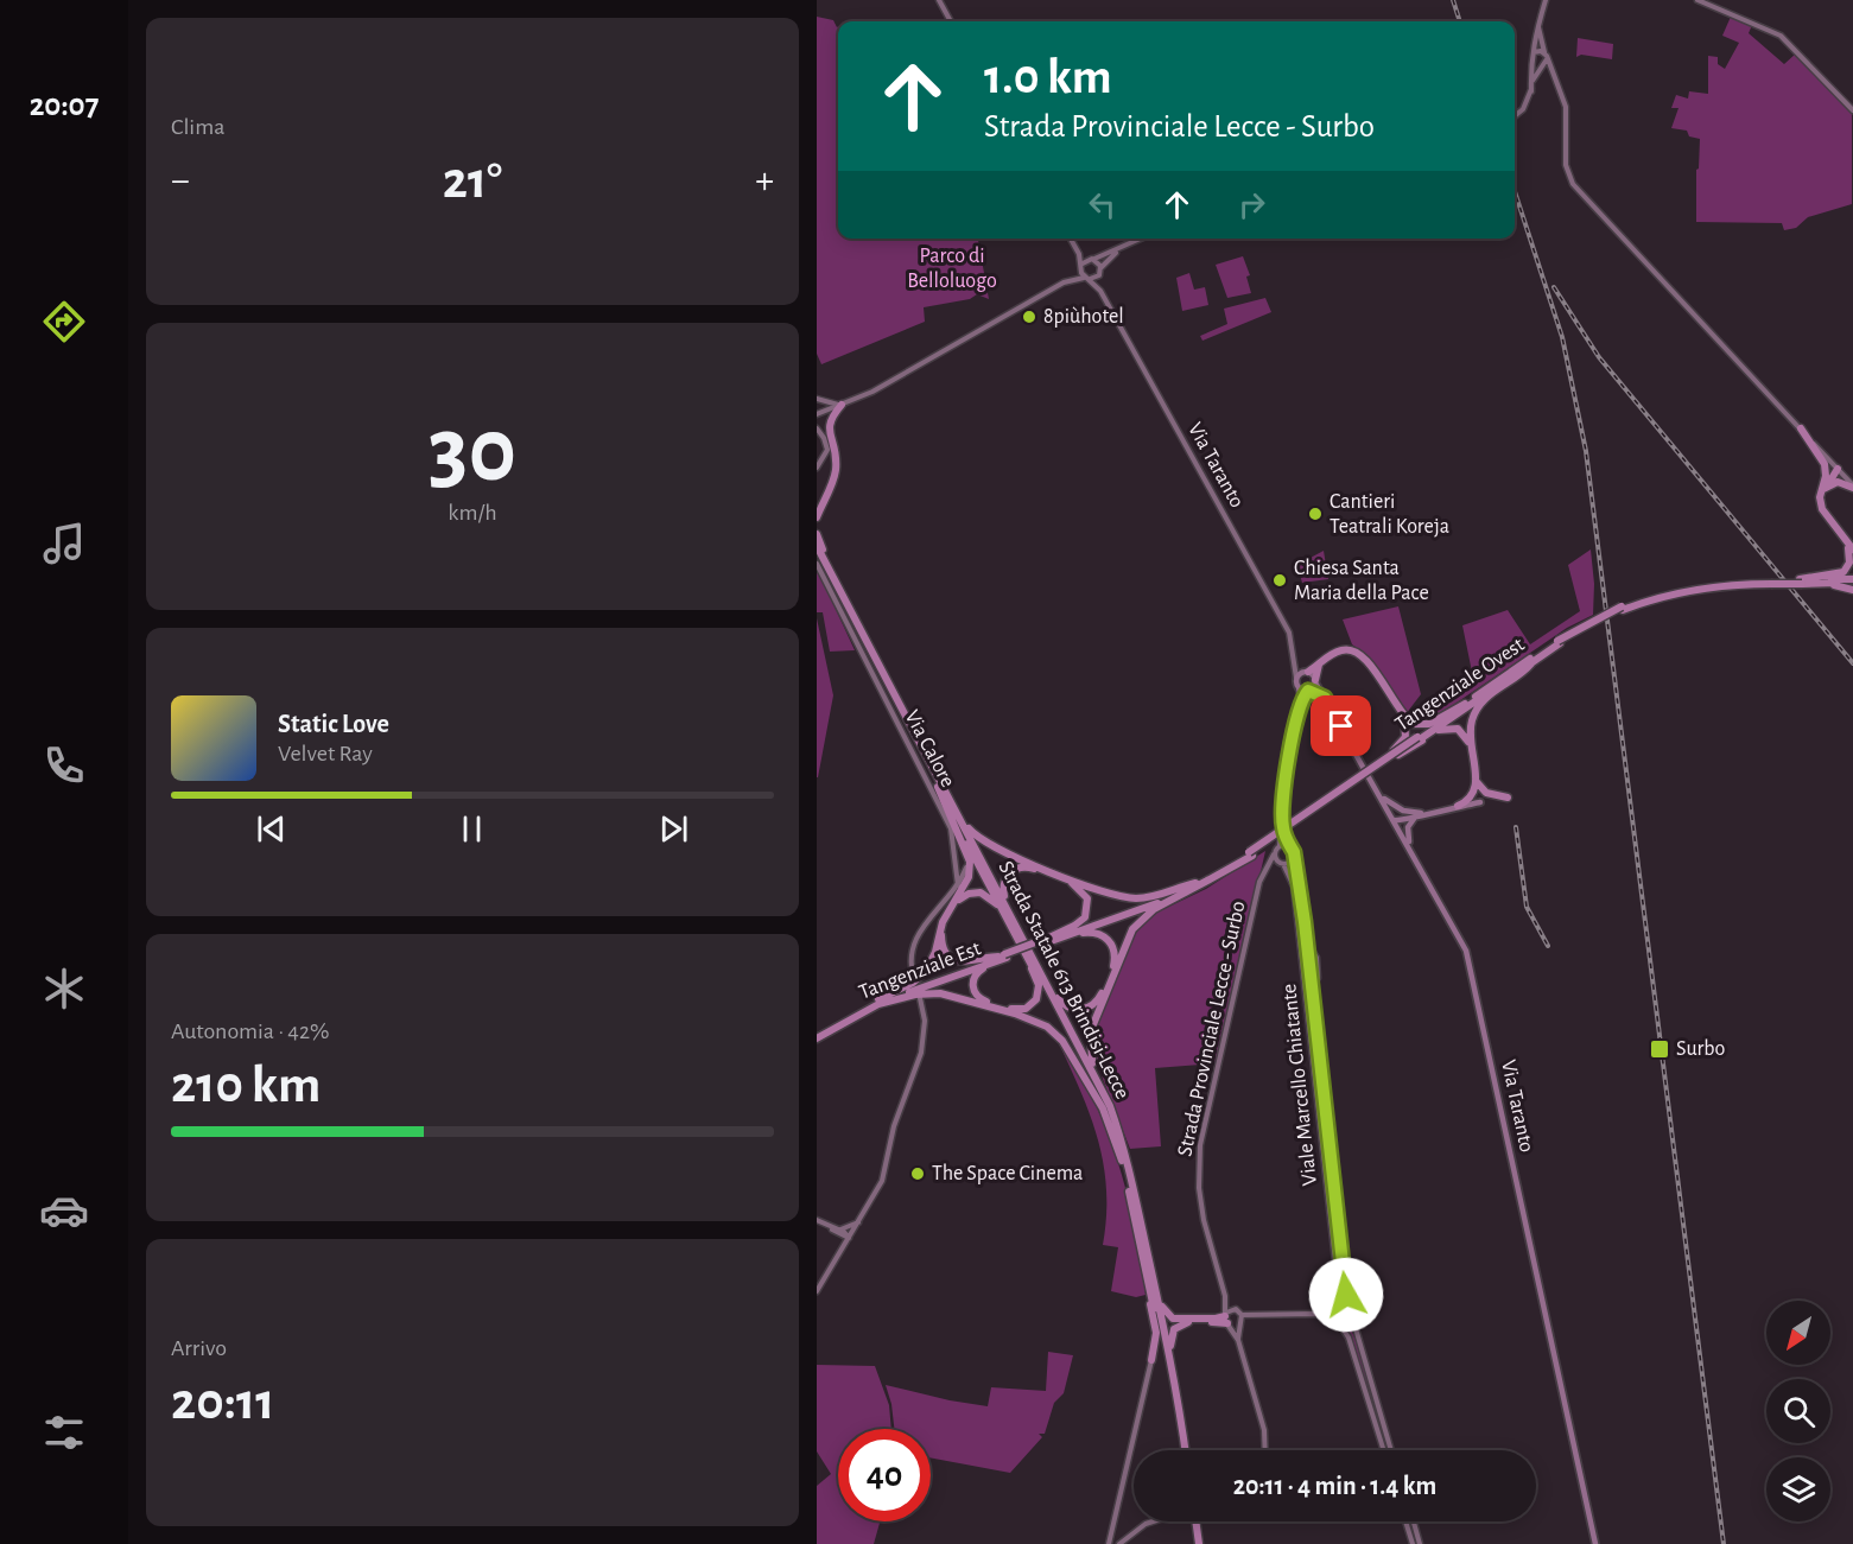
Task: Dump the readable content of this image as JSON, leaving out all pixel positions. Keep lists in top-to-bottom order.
{
  "streets": {
    "highway": ["Tangenziale Ovest", "Tangenziale Est", "Strada Statale 613 Brindisi-Lecce"],
    "main road": ["Via Taranto"],
    "street": ["Via Calore", "Strada Provinciale Lecce - Surbo", "Viale Marcello Chiatante"]
  },
  "crossings": [
    ["Tangenziale Ovest", "Tangenziale Est"],
    ["Strada Provinciale Lecce - Surbo", "Viale Marcello Chiatante"]
  ],
  "parks": ["Parco di Belloluogo"],
  "places": {
    "other": [
      "8piùhotel",
      "Cantieri Teatrali Koreja",
      "Chiesa Santa Maria della Pace",
      "The Space Cinema"
    ],
    "transit": ["Surbo"]
  },
  "north": "bottom left",
  "page": {
    "tabs": "20:07",
    "tile": [
      "Clima",
      ["30", "km/h"],
      ["Autonomia · 42%", "210 km"],
      ["Arrivo", "20:11"]
    ],
    "turn": ["1.0 km", "Strada Provinciale Lecce - Surbo"],
    "heat": ["−", "21°", "+"],
    "song": ["Static Love", "Velvet Ray"],
    "limit": "40",
    "trip": "20:11 · 4 min · 1.4 km"
  }
}
